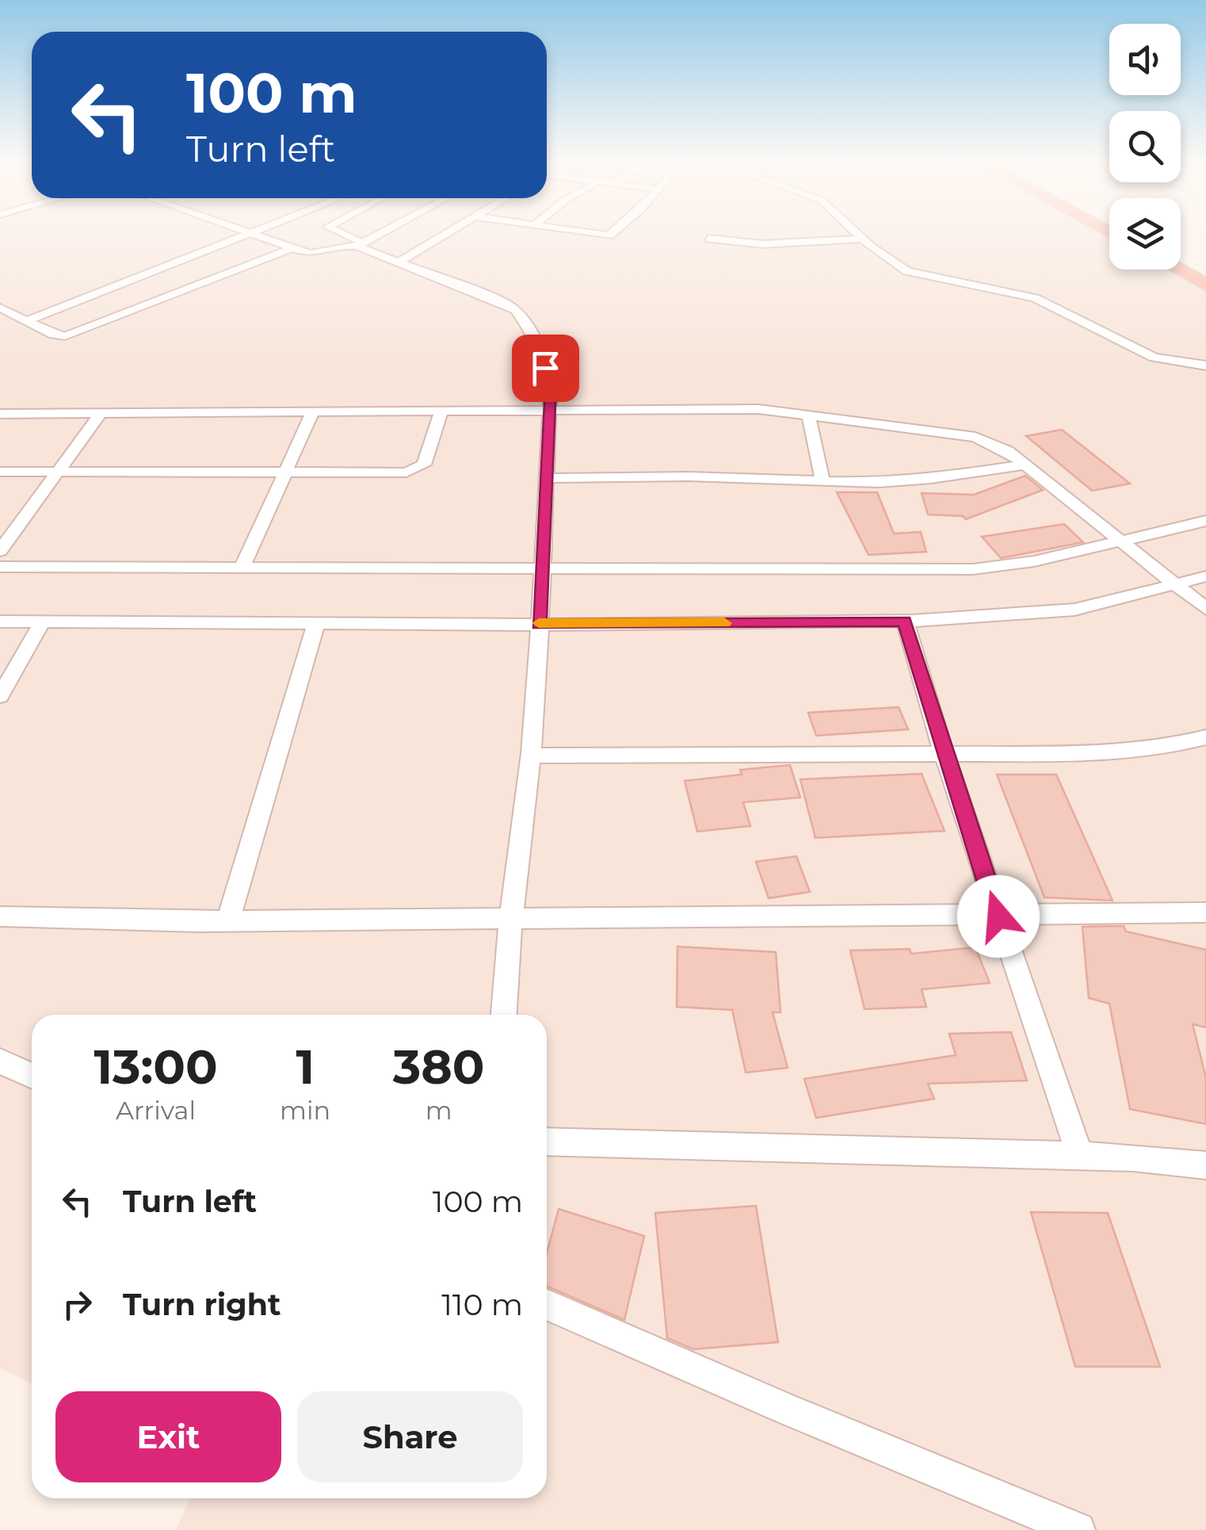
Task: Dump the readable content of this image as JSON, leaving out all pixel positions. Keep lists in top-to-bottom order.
{
  "page": {
    "turn": ["100 m", "Turn left"],
    "eta": [
      "13:00",
      "Arrival",
      "1",
      "min",
      "380",
      "m"
    ],
    "list": [
      {
        "name": "Turn left",
        "value": "100 m"
      },
      {
        "name": "Turn right",
        "value": "110 m"
      }
    ],
    "buttons": ["Exit", "Share"]
  }
}
